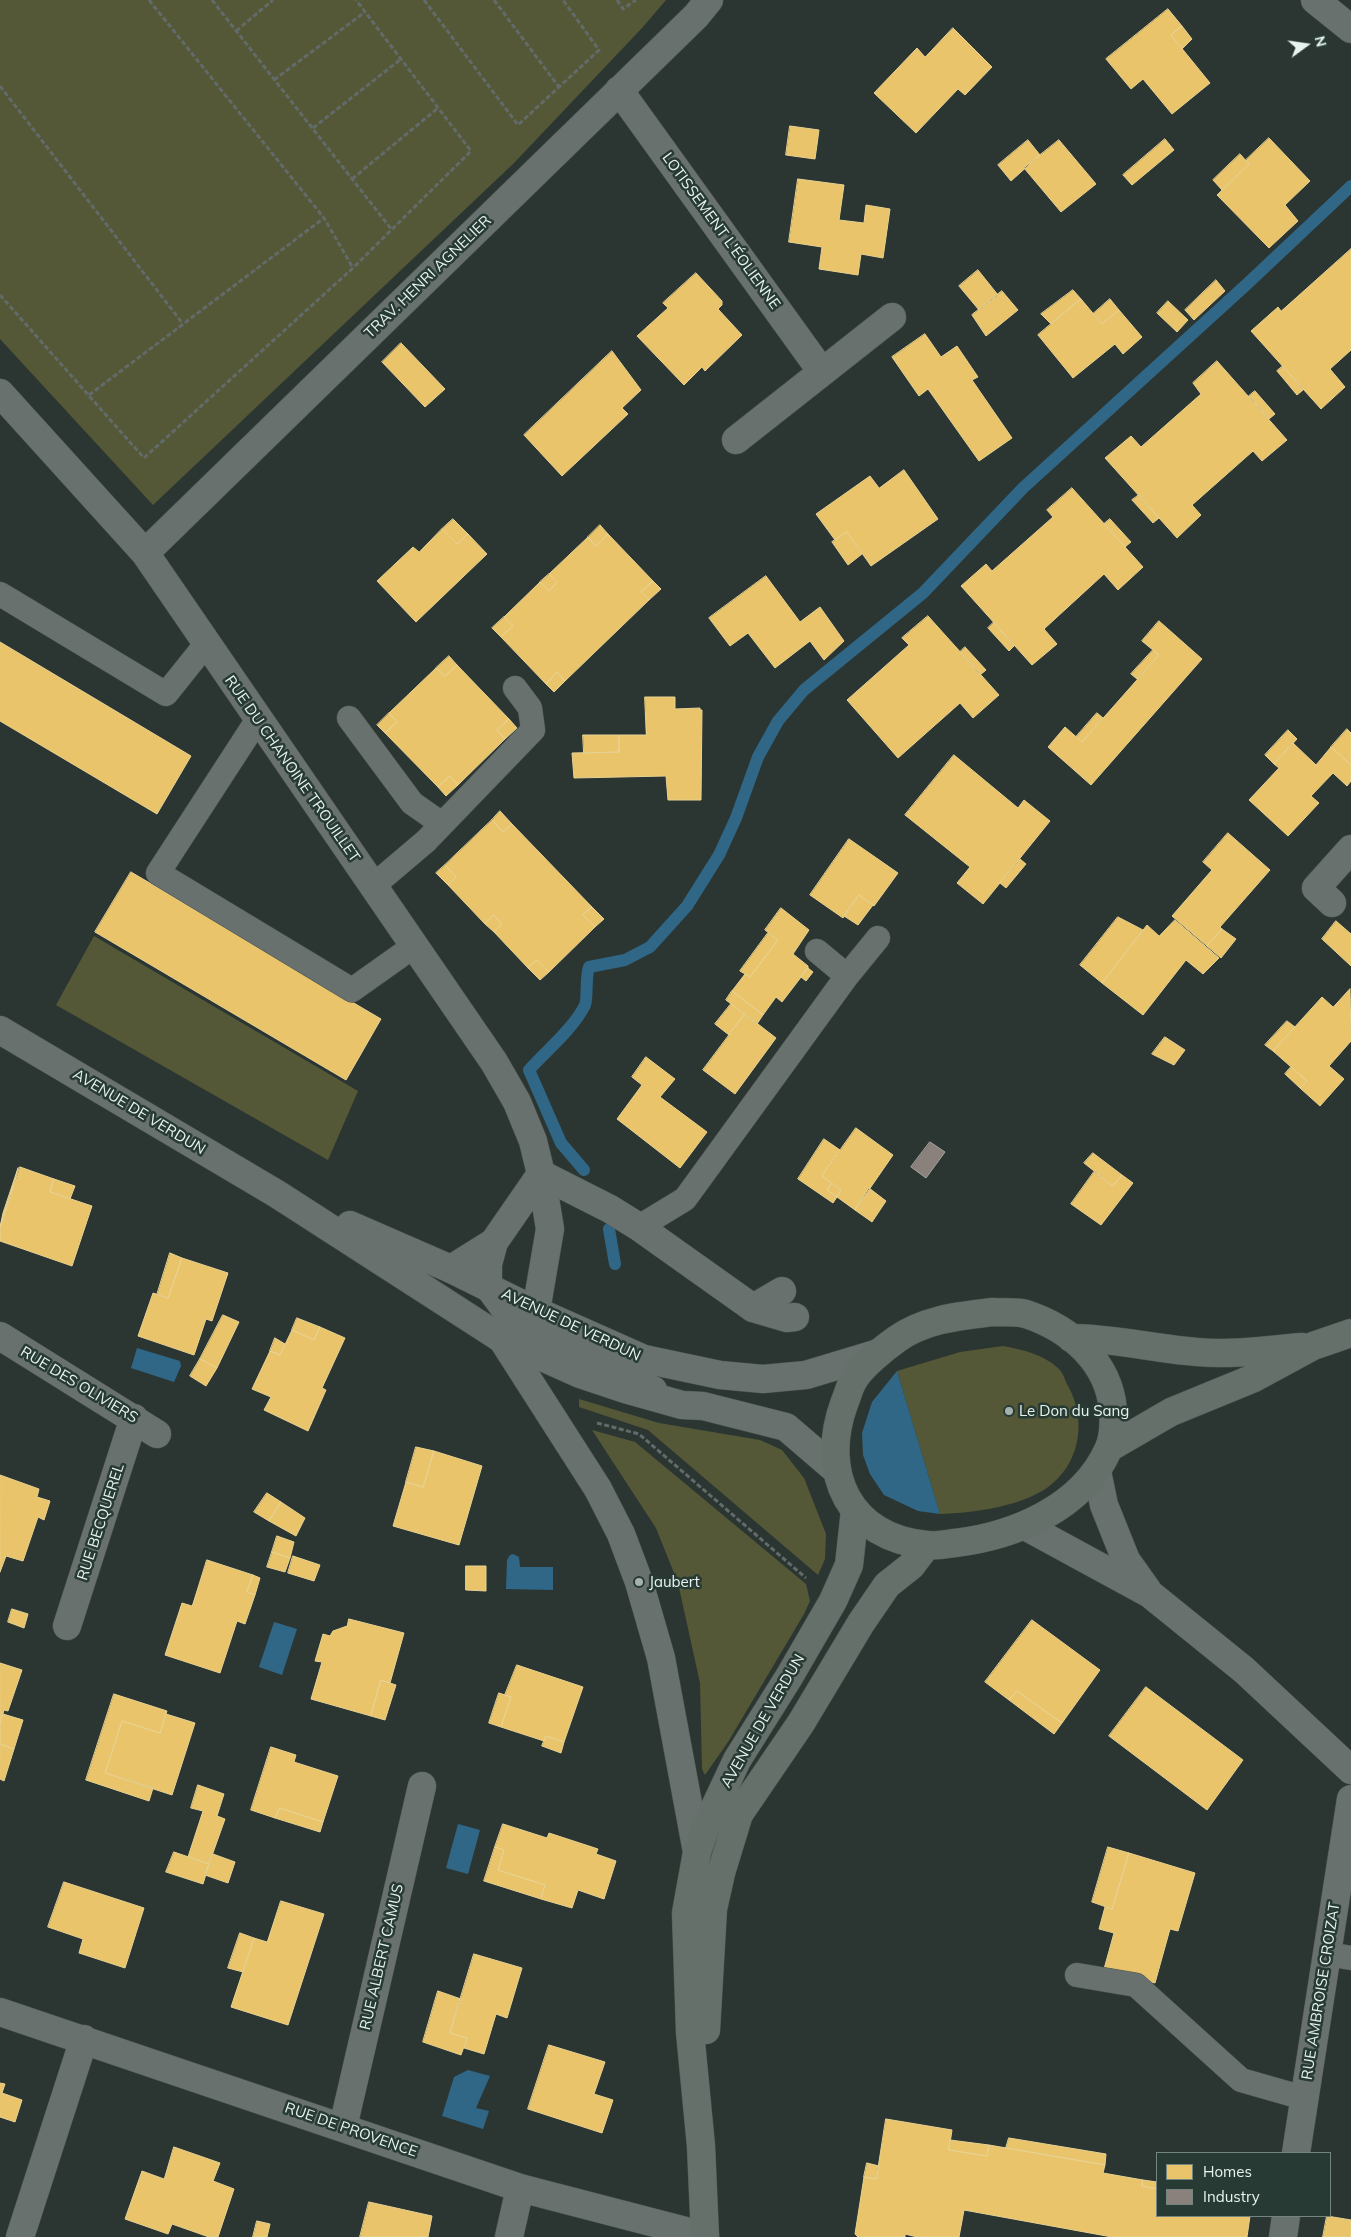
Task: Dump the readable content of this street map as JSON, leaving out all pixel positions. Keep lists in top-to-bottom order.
{
  "streets": {
    "main road": ["AVENUE DE VERDUN"],
    "street": [
      "LOTISSEMENT L'ÉOLIENNE",
      "TRAV. HENRI AGNELIER",
      "RUE DU CHANOINE TROUILLET",
      "RUE DES OLIVIERS",
      "RUE BECQUEREL",
      "RUE ALBERT CAMUS",
      "RUE AMBROISE CROIZAT",
      "RUE DE PROVENCE"
    ]
  },
  "crossings": [
    ["LOTISSEMENT L'ÉOLIENNE", "TRAV. HENRI AGNELIER"],
    ["TRAV. HENRI AGNELIER", "RUE DU CHANOINE TROUILLET"],
    ["RUE DU CHANOINE TROUILLET", "AVENUE DE VERDUN"],
    ["AVENUE DE VERDUN", "RUE DE PROVENCE"],
    ["RUE DES OLIVIERS", "RUE BECQUEREL"],
    ["RUE ALBERT CAMUS", "RUE DE PROVENCE"]
  ],
  "places": ["Le Don du Sang", "Jaubert"],
  "legend": ["Homes", "Industry"],
  "north": "right"
}
